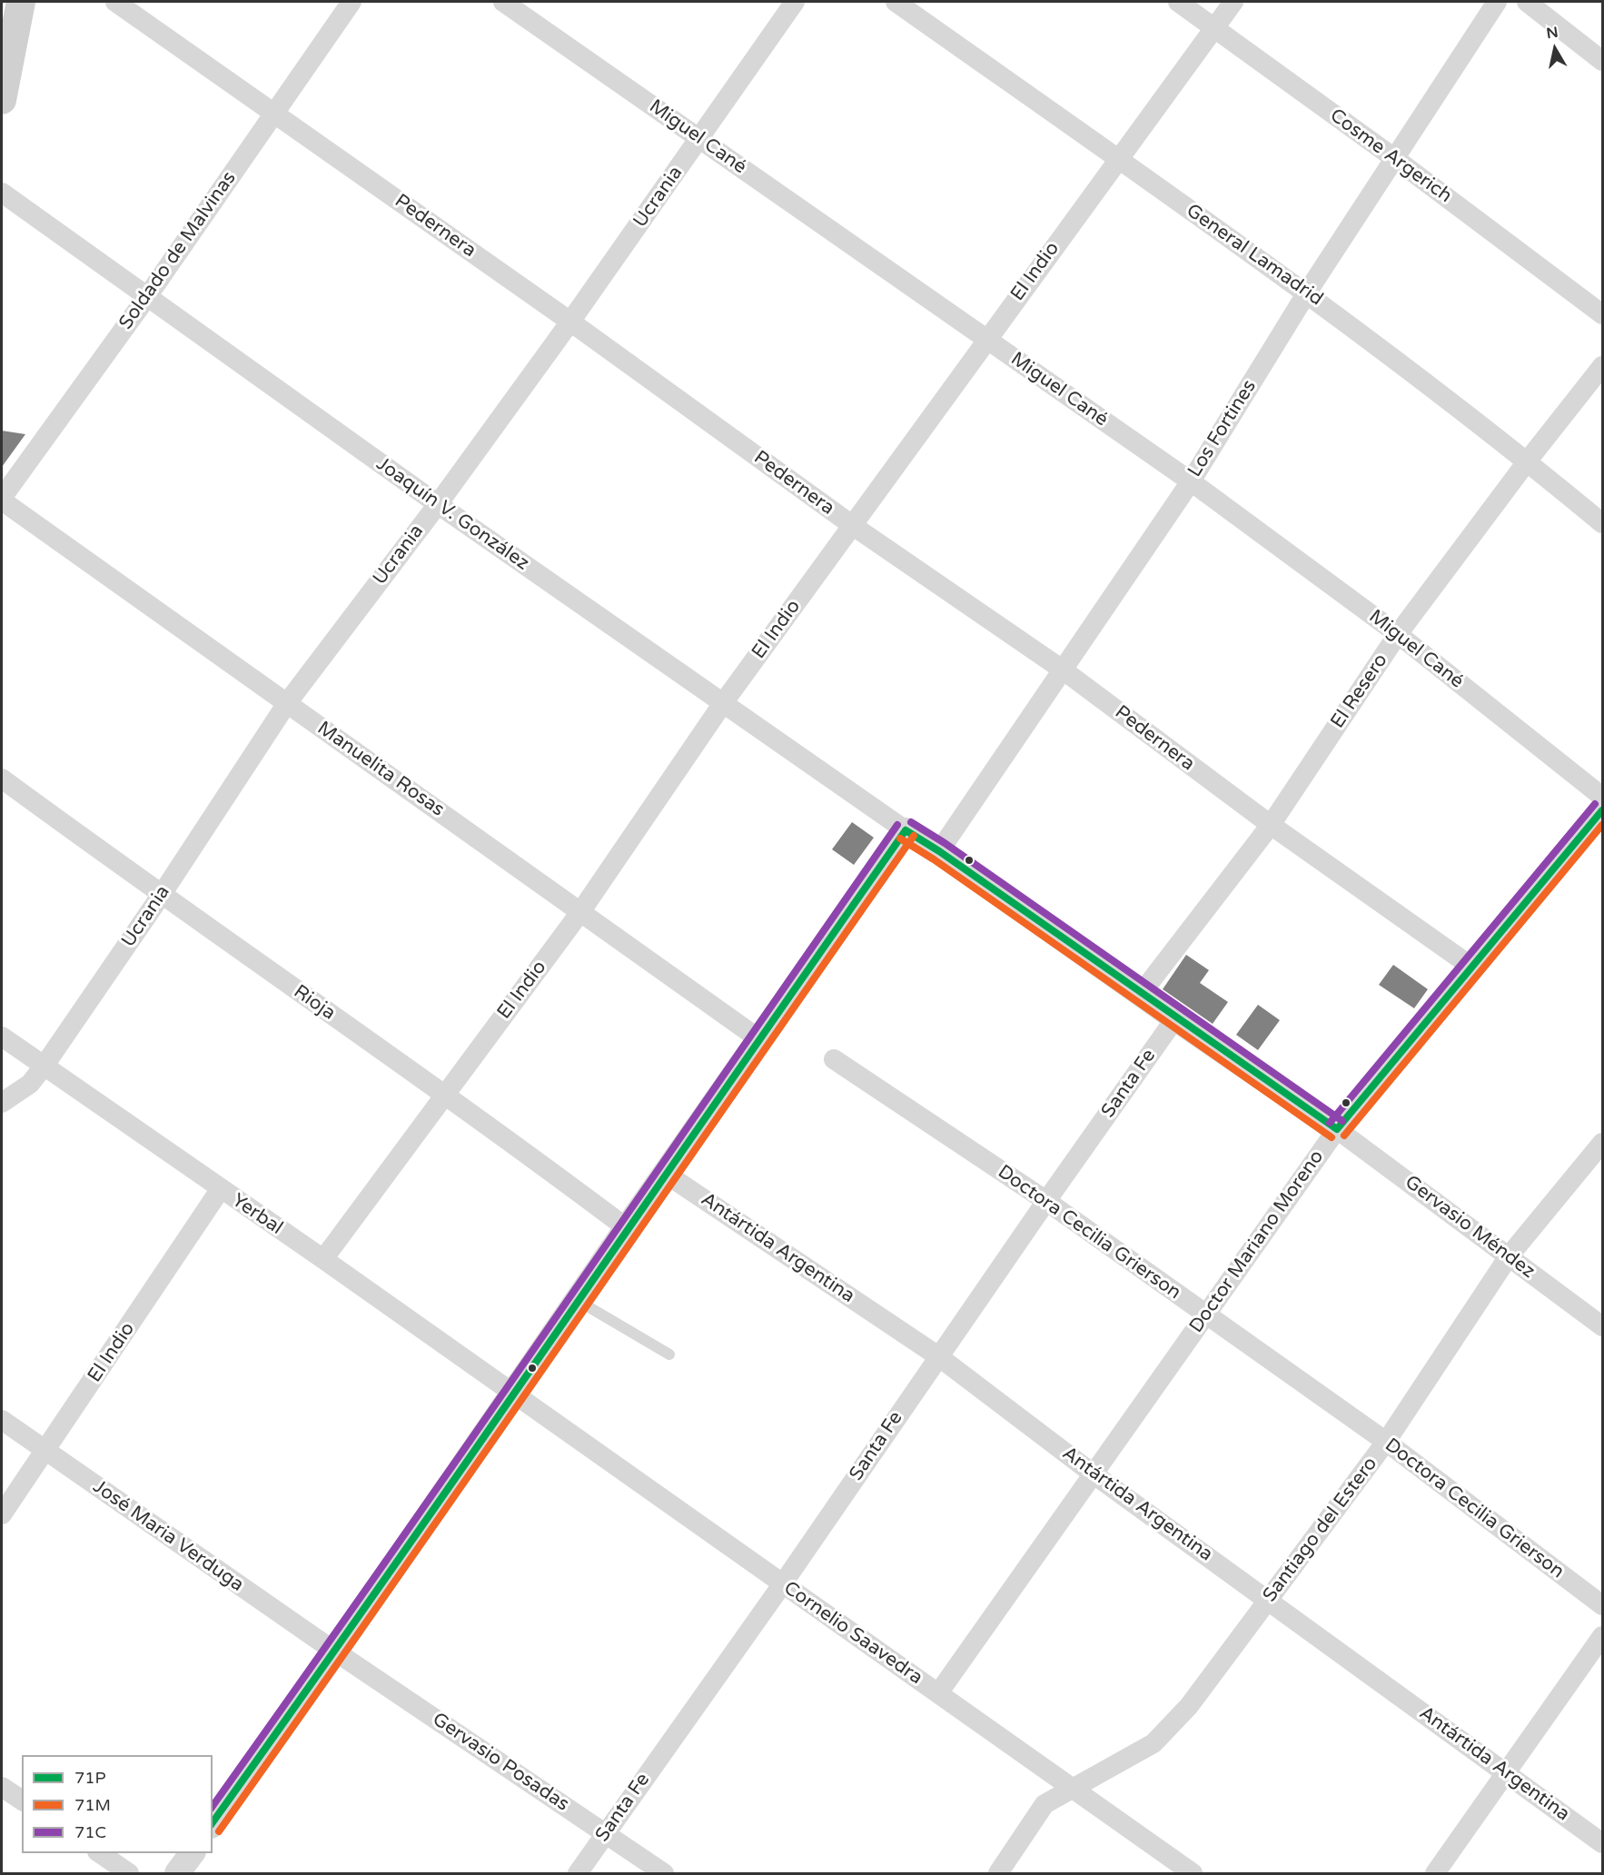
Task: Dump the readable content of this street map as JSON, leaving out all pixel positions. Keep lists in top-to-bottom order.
{
  "streets": {
    "street": [
      "Miguel Cané",
      "Cosme Argerich",
      "Ucrania",
      "Pedernera",
      "Soldado de Malvinas",
      "General Lamadrid",
      "El Indio",
      "Los Fortines",
      "Joaquín V. González",
      "El Resero",
      "Manuelita Rosas",
      "Rioja",
      "Santa Fe",
      "Yerbal",
      "Gervasio Méndez",
      "Doctora Cecilia Grierson",
      "Doctor Mariano Moreno",
      "Antártida Argentina",
      "Santiago del Estero",
      "José Maria Verduga",
      "Cornelio Saavedra",
      "Gervasio Posadas"
    ]
  },
  "crossings": [
    ["Miguel Cané", "Ucrania"],
    ["Miguel Cané", "El Indio"],
    ["Miguel Cané", "Los Fortines"],
    ["Miguel Cané", "El Resero"],
    ["Cosme Argerich", "El Indio"],
    ["Cosme Argerich", "Los Fortines"],
    ["Ucrania", "Pedernera"],
    ["Ucrania", "Joaquín V. González"],
    ["Ucrania", "Manuelita Rosas"],
    ["Ucrania", "Rioja"],
    ["Ucrania", "Yerbal"],
    ["Pedernera", "Soldado de Malvinas"],
    ["Pedernera", "El Indio"],
    ["Pedernera", "Los Fortines"],
    ["Pedernera", "El Resero"],
    ["Pedernera", "Doctor Mariano Moreno"],
    ["Soldado de Malvinas", "Joaquín V. González"],
    ["Soldado de Malvinas", "Manuelita Rosas"],
    ["General Lamadrid", "El Indio"],
    ["General Lamadrid", "Los Fortines"],
    ["General Lamadrid", "El Resero"],
    ["El Indio", "Joaquín V. González"],
    ["El Indio", "Manuelita Rosas"],
    ["El Indio", "Rioja"],
    ["El Indio", "Yerbal"],
    ["El Indio", "José Maria Verduga"],
    ["Santa Fe", "Doctora Cecilia Grierson"],
    ["Santa Fe", "Antártida Argentina"],
    ["Santa Fe", "Cornelio Saavedra"],
    ["Santa Fe", "Gervasio Posadas"],
    ["Yerbal", "Cornelio Saavedra"],
    ["Gervasio Méndez", "Doctor Mariano Moreno"],
    ["Gervasio Méndez", "Santiago del Estero"],
    ["Doctora Cecilia Grierson", "Doctor Mariano Moreno"],
    ["Doctora Cecilia Grierson", "Santiago del Estero"],
    ["Doctor Mariano Moreno", "Antártida Argentina"],
    ["Doctor Mariano Moreno", "Cornelio Saavedra"],
    ["Antártida Argentina", "Santiago del Estero"],
    ["Santiago del Estero", "Cornelio Saavedra"],
    ["José Maria Verduga", "Gervasio Posadas"]
  ],
  "lines": ["transit line 71C", "transit line 71P", "transit line 71M"],
  "legend": ["71P", "71M", "71C"],
  "north": "top"
}
